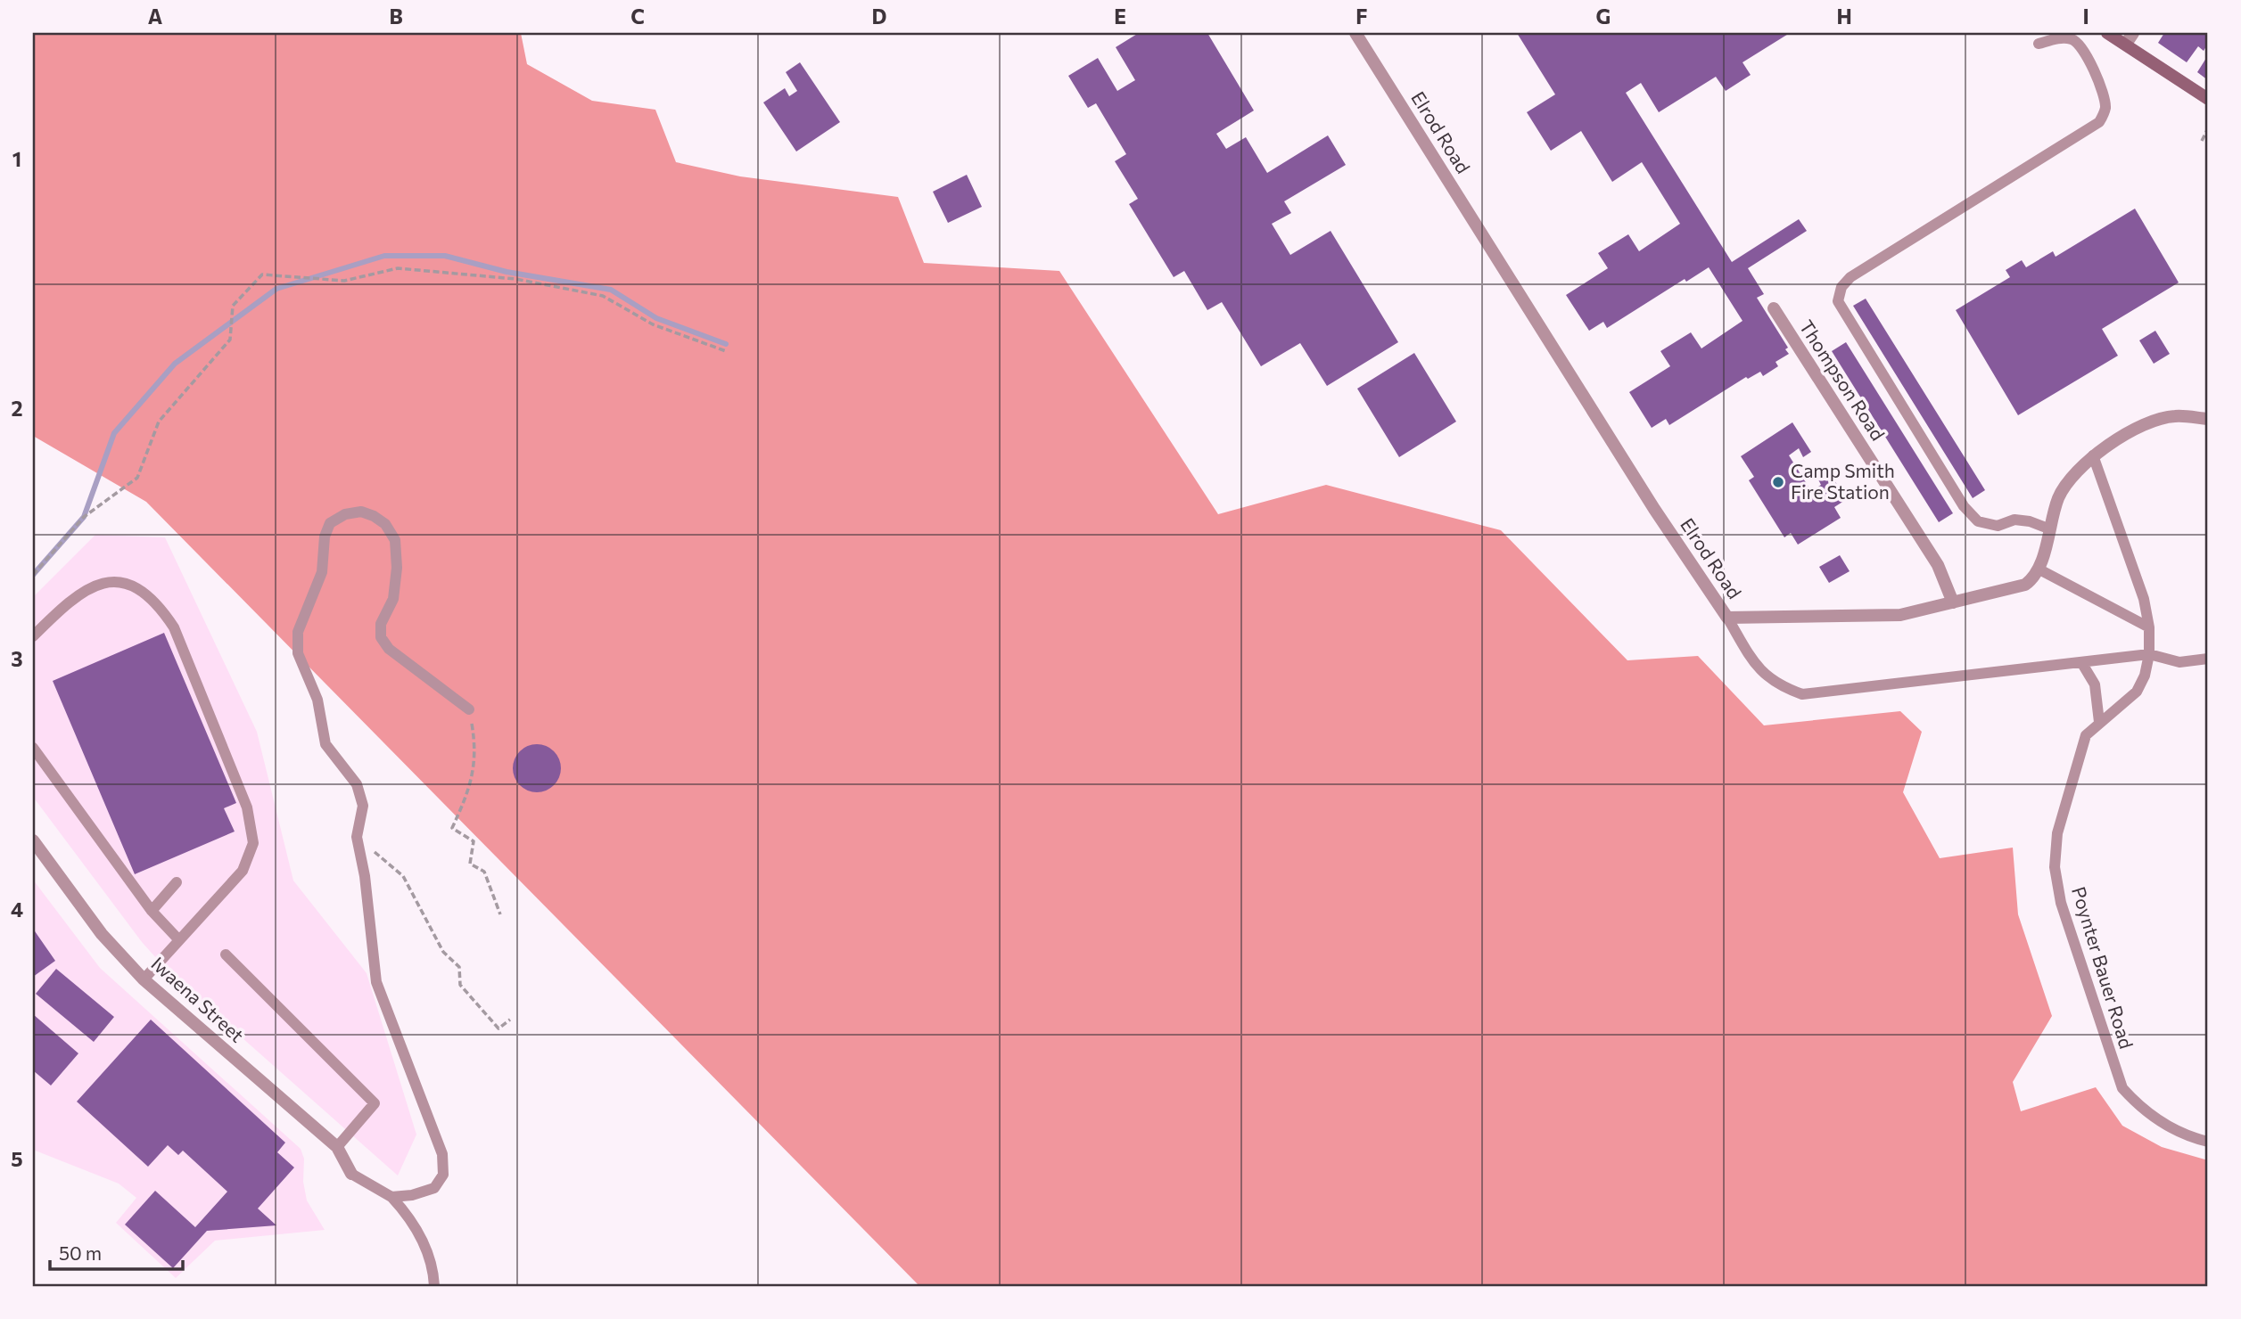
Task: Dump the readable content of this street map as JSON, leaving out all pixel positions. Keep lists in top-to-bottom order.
{
  "streets": {
    "street": ["Elrod Road", "Thompson Road", "Iwaena Street"],
    "lane": ["Poynter Bauer Road"]
  },
  "crossings": [
    ["Elrod Road", "Thompson Road"]
  ],
  "places": ["Camp Smith Fire Station"],
  "scale_bar": "50 m",
  "grid": {
    "columns": [
      "A",
      "B",
      "C",
      "D",
      "E",
      "F",
      "G",
      "H",
      "I"
    ],
    "rows": [
      "1",
      "2",
      "3",
      "4",
      "5"
    ]
  }
}
